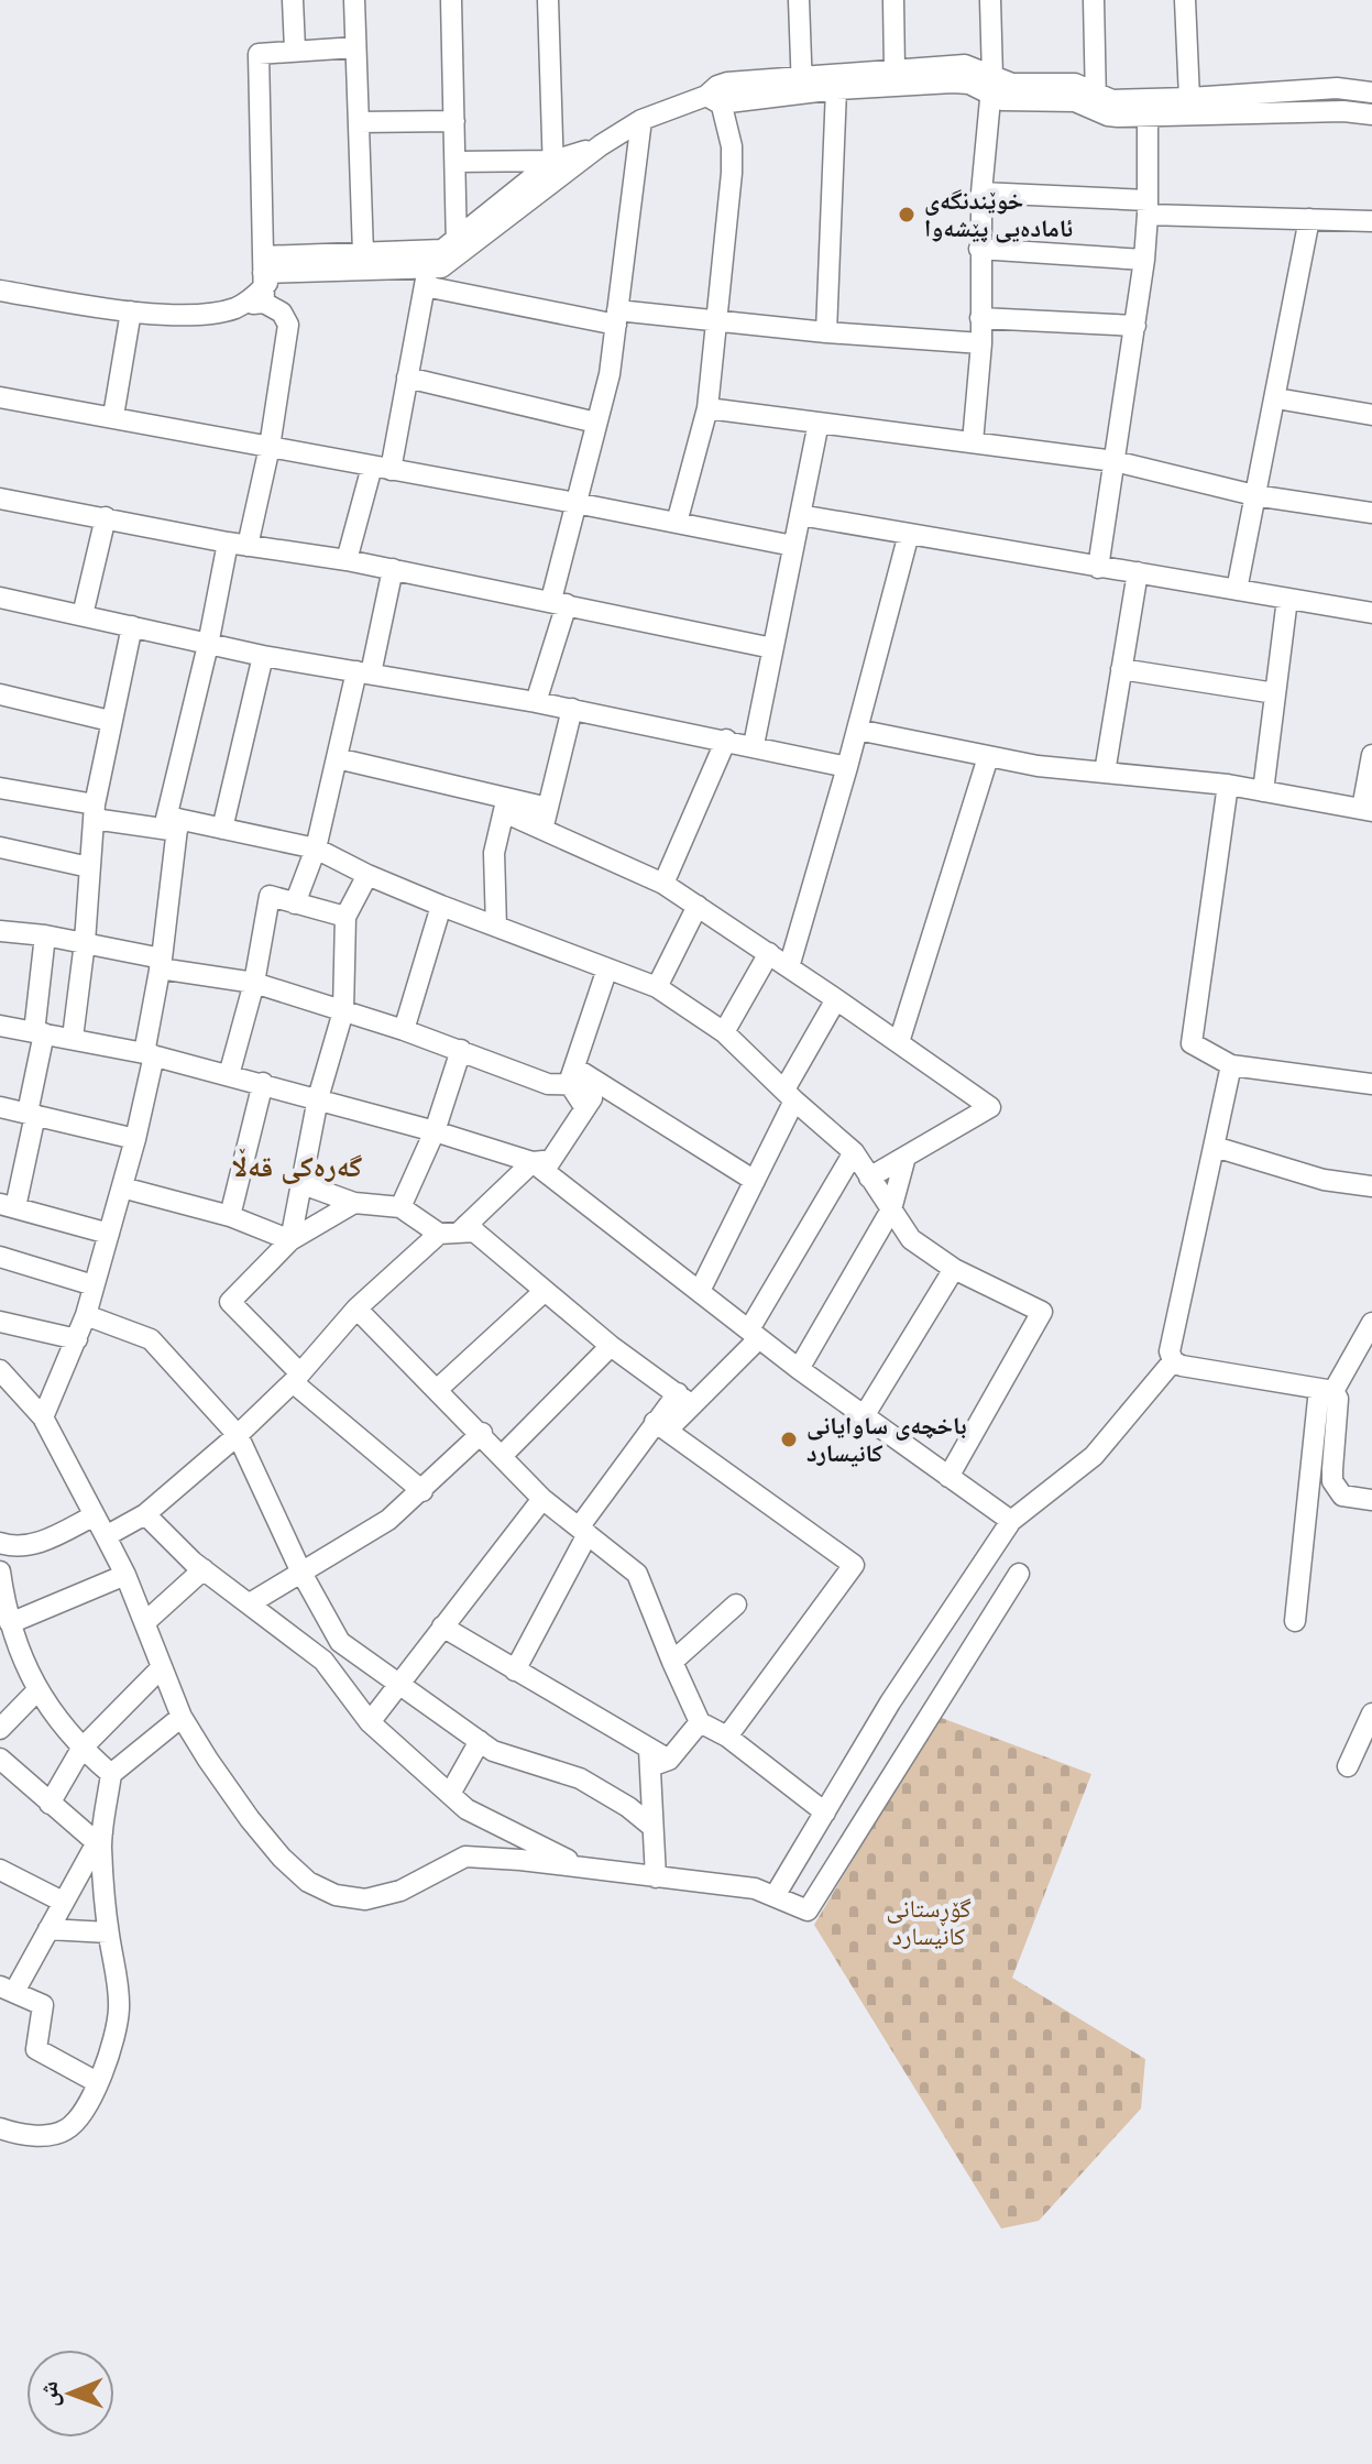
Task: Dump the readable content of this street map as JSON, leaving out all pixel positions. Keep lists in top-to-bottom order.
{
  "districts": ["گەرەکی قەڵا"],
  "parks": ["گۆڕستانی کانیسارد"],
  "places": ["خوێندنگەی ئامادەیی پێشەوا", "باخچەی ساوایانی کانیسارد"],
  "north": "left"
}
